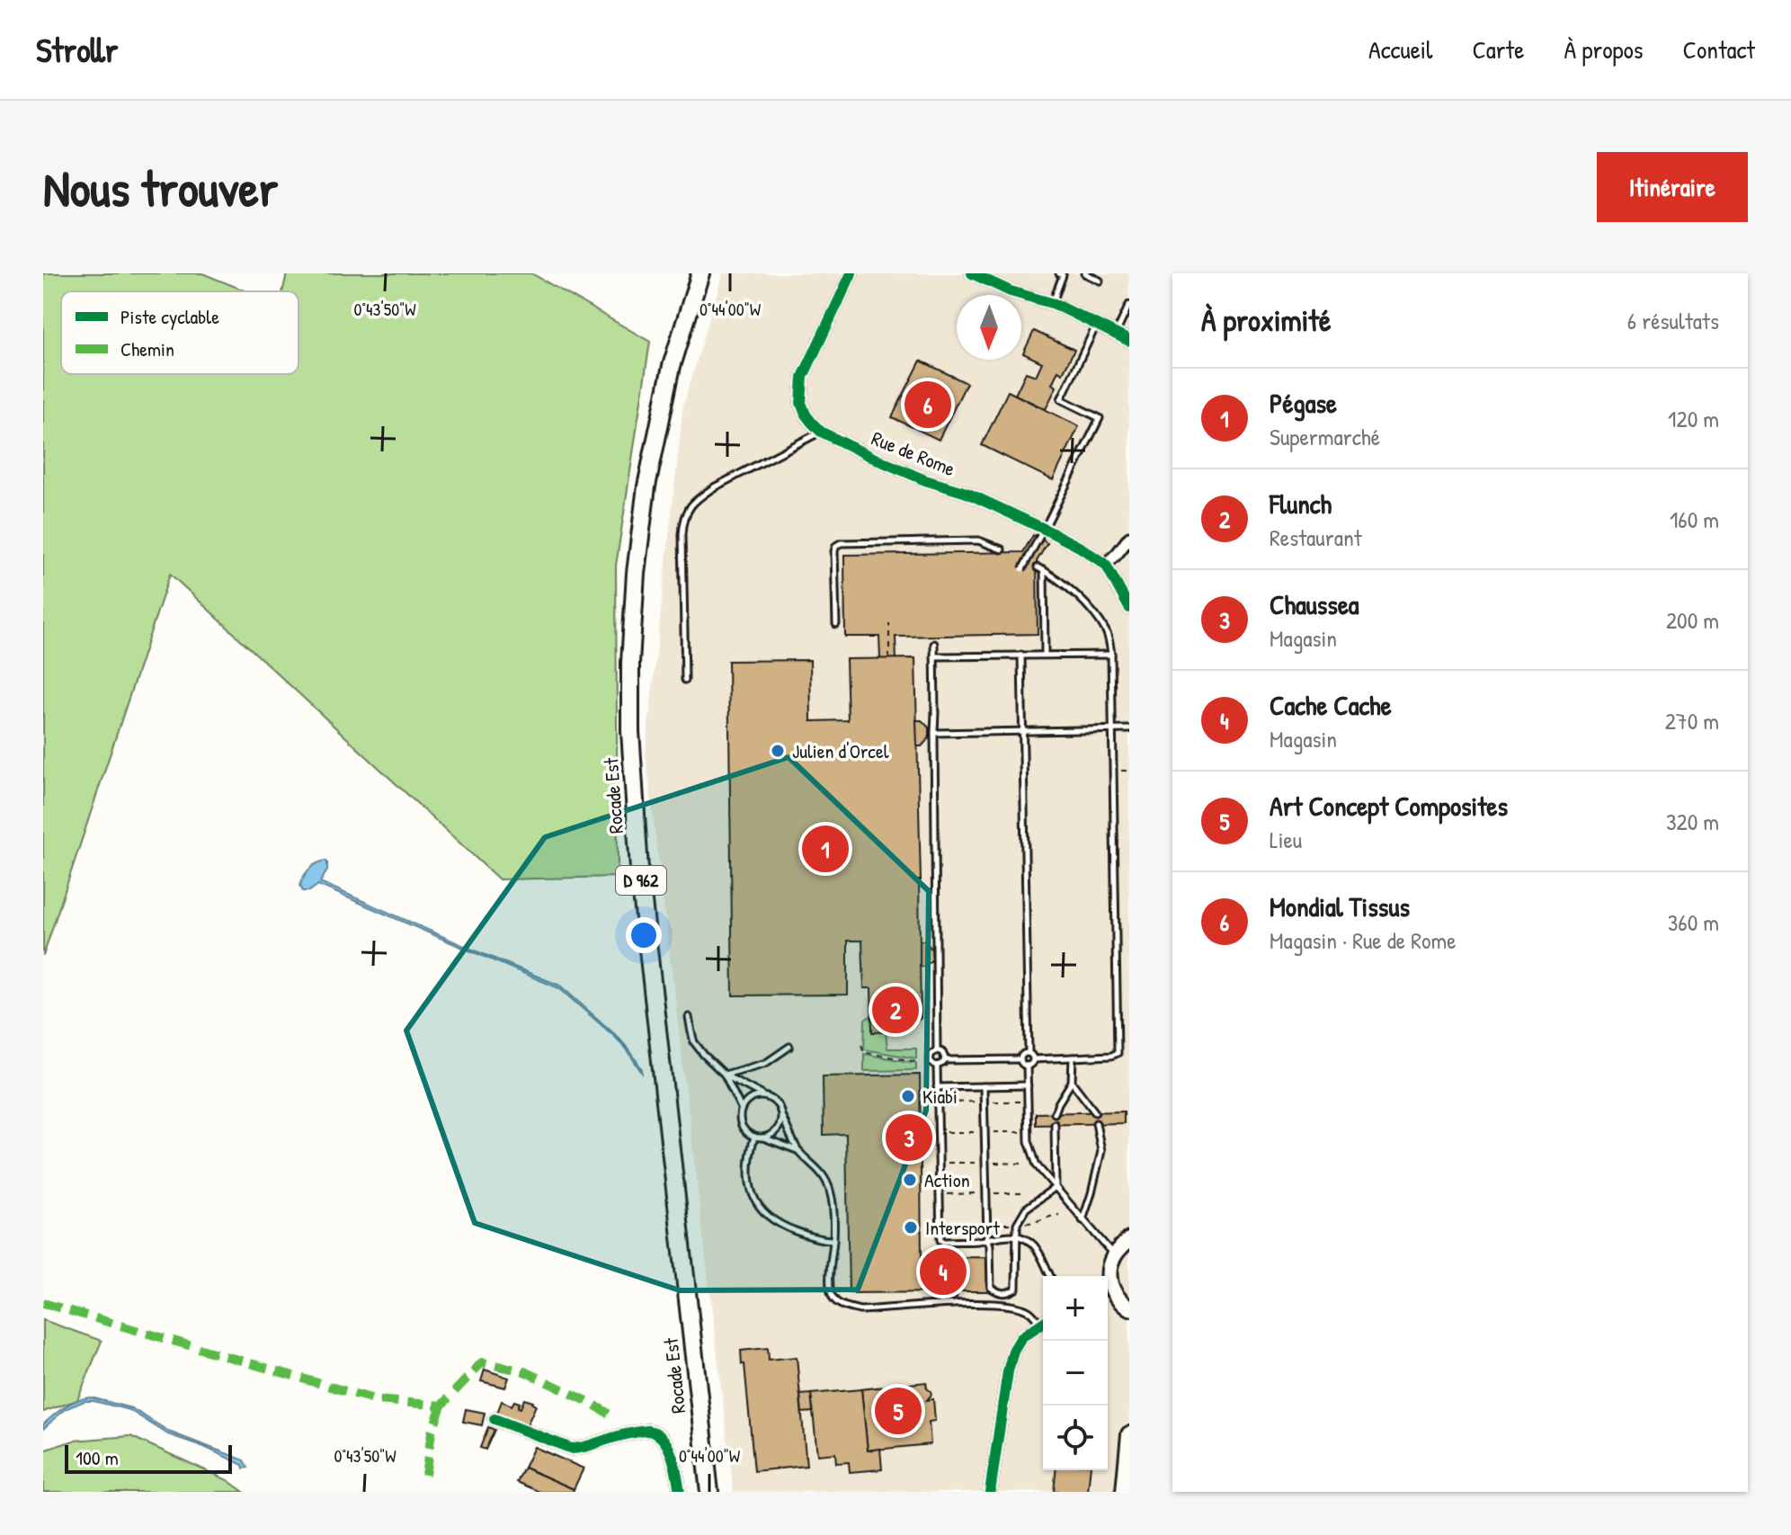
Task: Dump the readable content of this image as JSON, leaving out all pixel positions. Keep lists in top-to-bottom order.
{
  "streets": {
    "main road": ["Rocade Est", "D 962"],
    "street": ["Rue de Rome"]
  },
  "places": [
    "Julien d'Orcel",
    "Kiabi",
    "Action",
    "Intersport"
  ],
  "legend": ["Piste cyclable", "Chemin"],
  "scale_bar": "100 m",
  "north": "bottom",
  "page": {
    "header": "Strollr",
    "nav": [
      "Accueil",
      "Carte",
      "À propos",
      "Contact"
    ],
    "buttons": "Itinéraire",
    "title": "Nous trouver",
    "heading": ["À proximité", "6 résultats"],
    "list": [
      {
        "mark": "1",
        "name": "Pégase",
        "note": "Supermarché",
        "value": "120 m"
      },
      {
        "mark": "2",
        "name": "Flunch",
        "note": "Restaurant",
        "value": "160 m"
      },
      {
        "mark": "3",
        "name": "Chaussea",
        "note": "Magasin",
        "value": "200 m"
      },
      {
        "mark": "4",
        "name": "Cache Cache",
        "note": "Magasin",
        "value": "270 m"
      },
      {
        "mark": "5",
        "name": "Art Concept Composites",
        "note": "Lieu",
        "value": "320 m"
      },
      {
        "mark": "6",
        "name": "Mondial Tissus",
        "note": "Magasin · Rue de Rome",
        "value": "360 m"
      }
    ],
    "pins": [
      "6",
      "1",
      "2",
      "3",
      "4",
      "5"
    ],
    "map_buttons": ["+", "−"],
    "scale": "100 m"
  },
  "coordinates": ["0°43'50\"W", "0°44'00\"W"]
}
